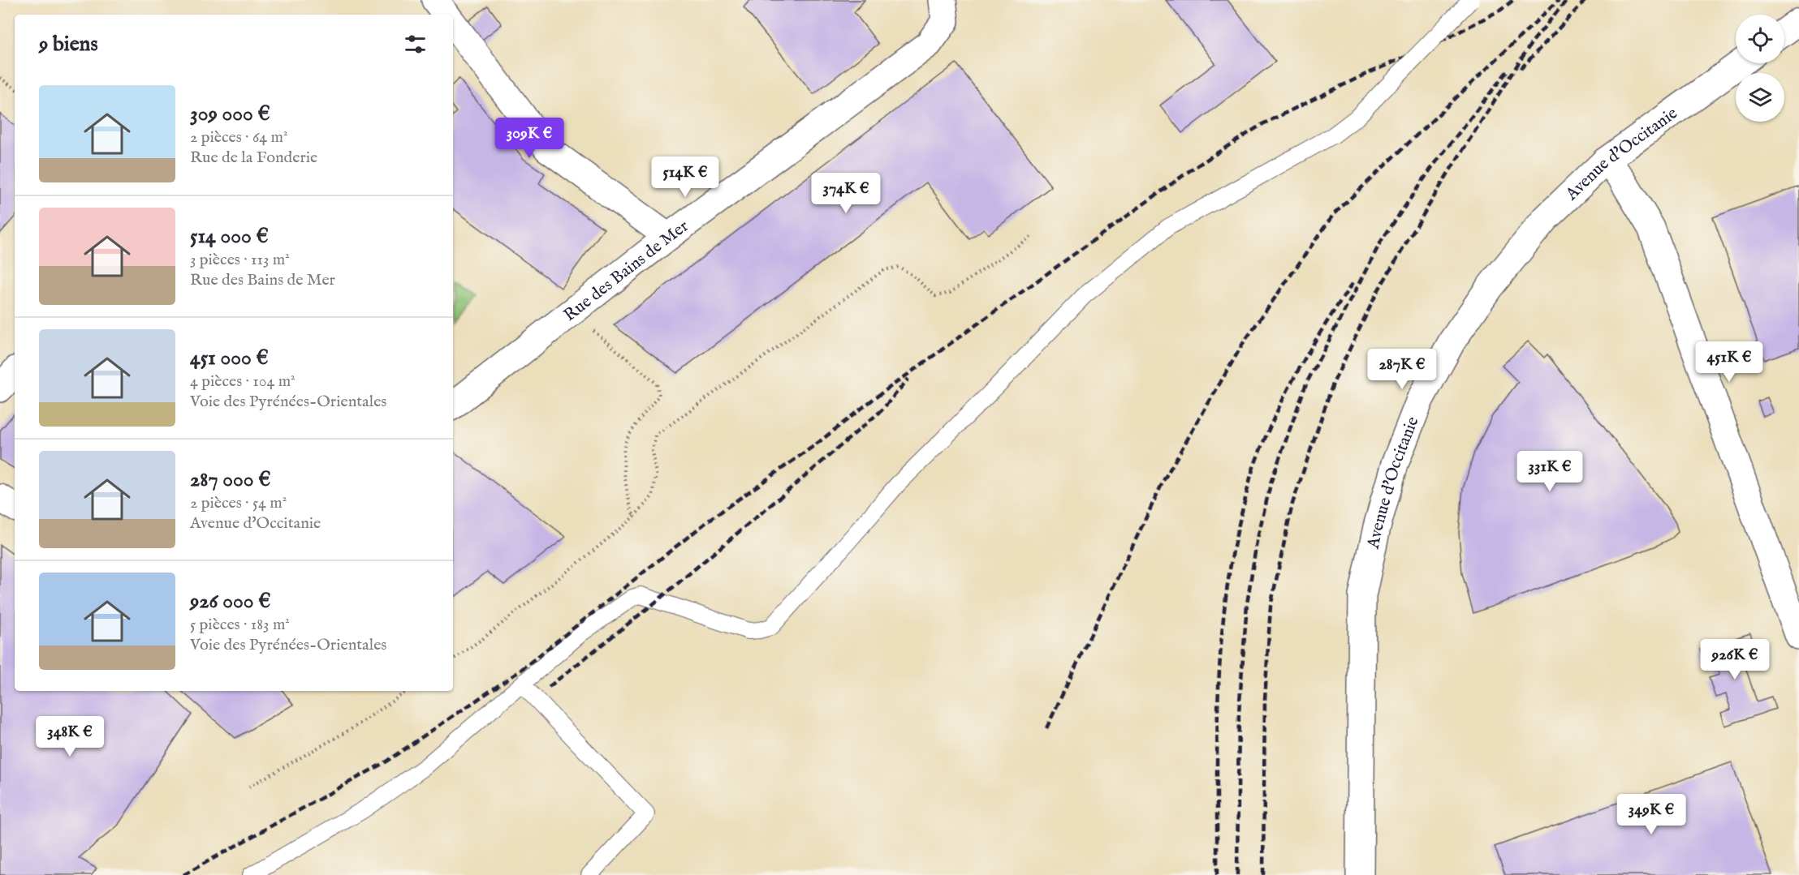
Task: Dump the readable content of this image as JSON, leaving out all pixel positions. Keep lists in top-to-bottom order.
{
  "streets": {
    "street": ["Avenue d'Occitanie", "Rue des Bains de Mer"]
  },
  "page": {
    "heading": "9 biens",
    "list": [
      {
        "name": "309 000 €",
        "note": "2 pièces · 64 m² · Rue de la Fonderie"
      },
      {
        "name": "514 000 €",
        "note": "3 pièces · 113 m² · Rue des Bains de Mer"
      },
      {
        "name": "451 000 €",
        "note": "4 pièces · 104 m² · Voie des Pyrénées-Orientales"
      },
      {
        "name": "287 000 €",
        "note": "2 pièces · 54 m² · Avenue d'Occitanie"
      },
      {
        "name": "926 000 €",
        "note": "5 pièces · 183 m² · Voie des Pyrénées-Orientales"
      }
    ],
    "price": [
      "309K €",
      "514K €",
      "374K €",
      "451K €",
      "287K €",
      "331K €",
      "926K €",
      "348K €",
      "349K €"
    ]
  }
}
